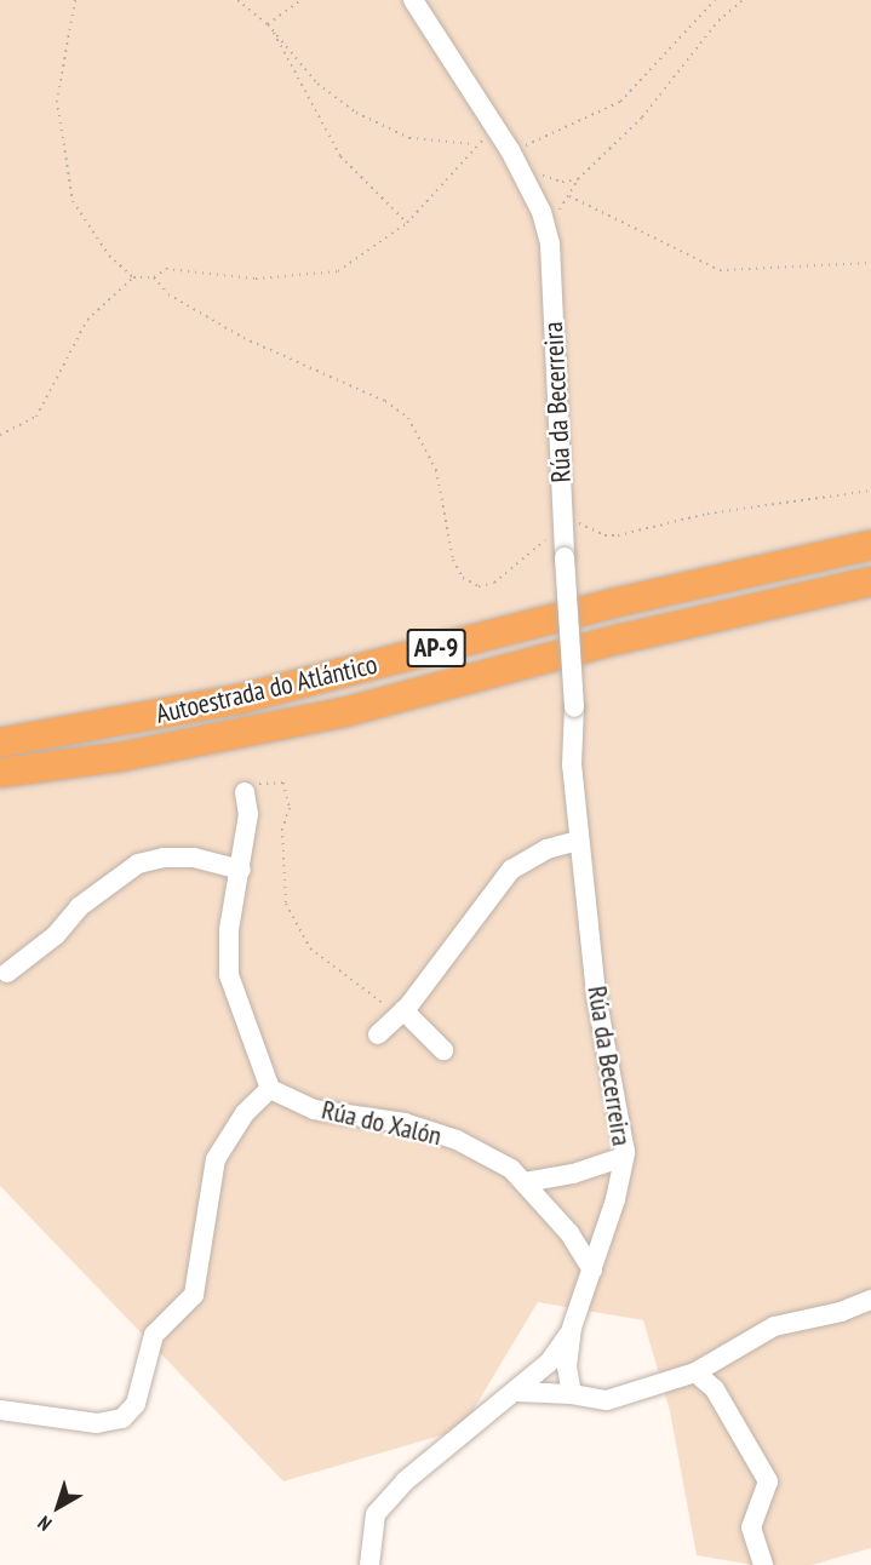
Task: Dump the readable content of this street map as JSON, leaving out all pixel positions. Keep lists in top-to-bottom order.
{
  "streets": {
    "highway": ["AP-9", "Autoestrada do Atlántico"],
    "street": ["Rúa da Becerreira", "Rúa do Xalón"]
  },
  "crossings": [
    ["Rúa da Becerreira", "Rúa do Xalón"]
  ],
  "north": "bottom left"
}
